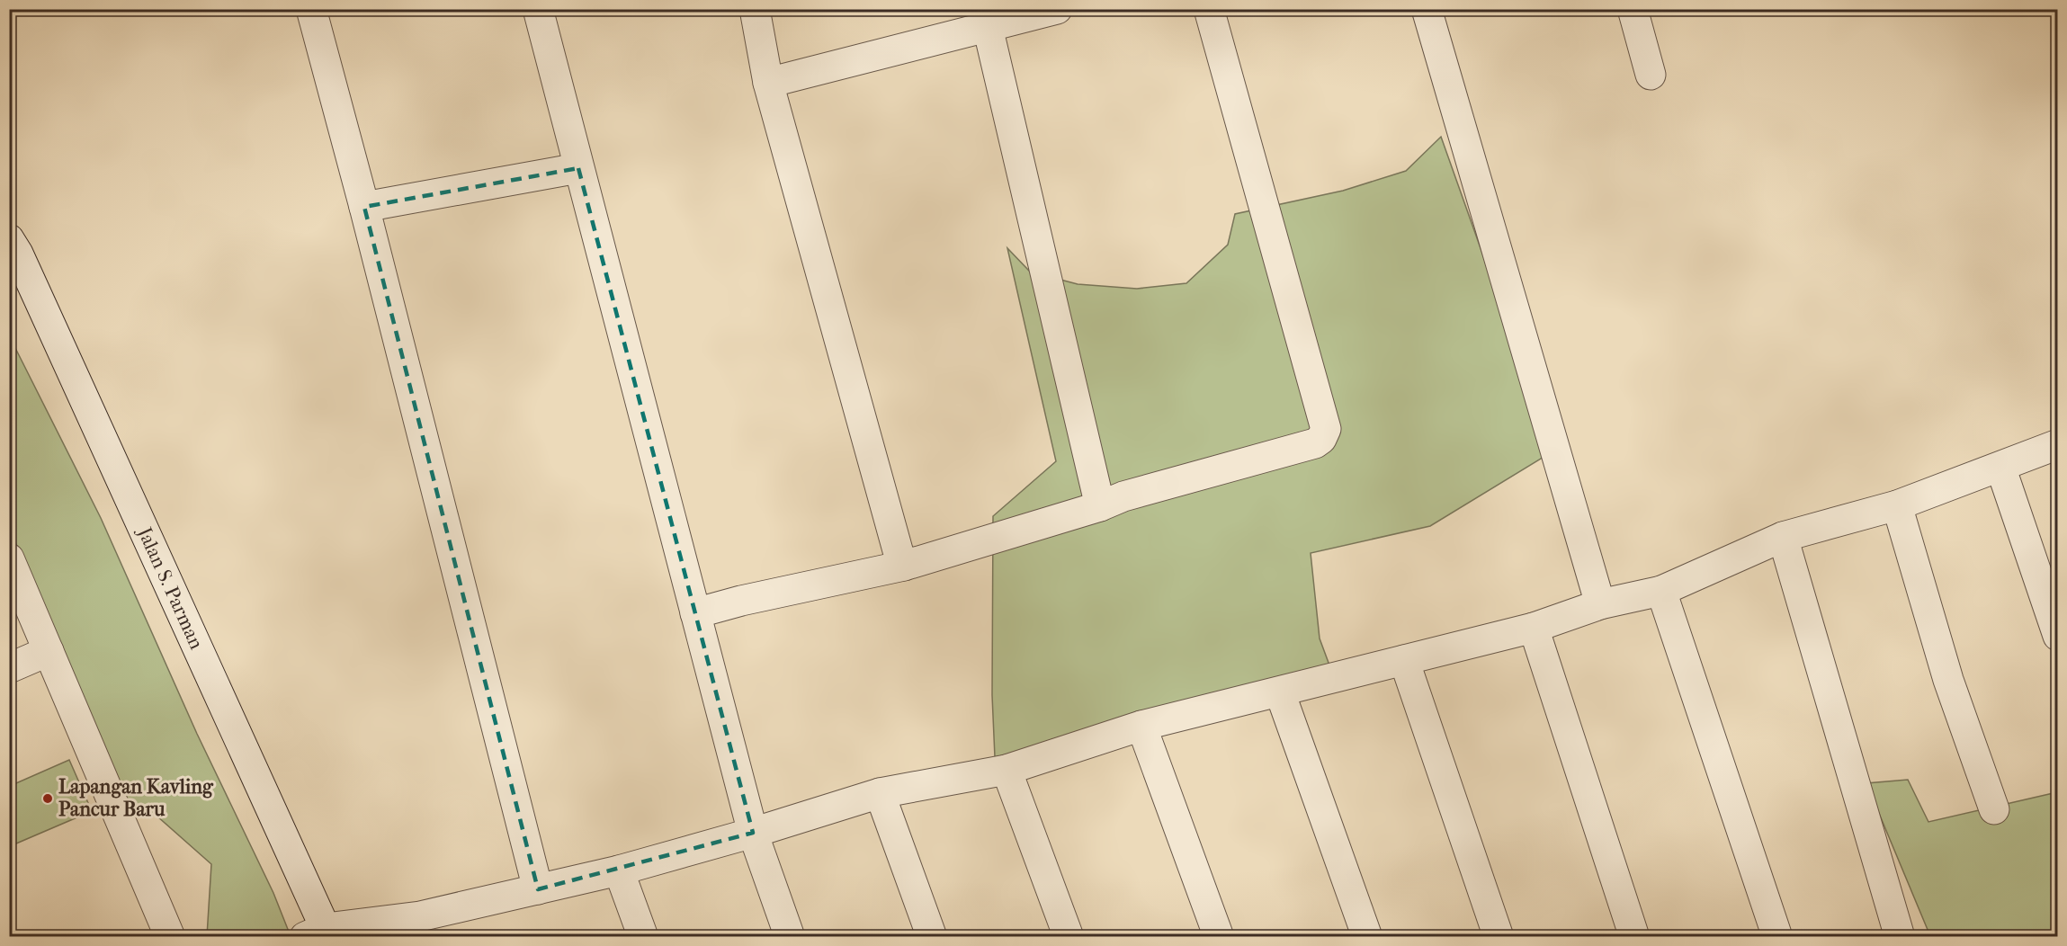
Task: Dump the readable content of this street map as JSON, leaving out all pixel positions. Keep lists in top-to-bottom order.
{
  "streets": {
    "street": ["Jalan S. Parman"]
  },
  "places": ["Lapangan Kavling Pancur Baru"]
}
